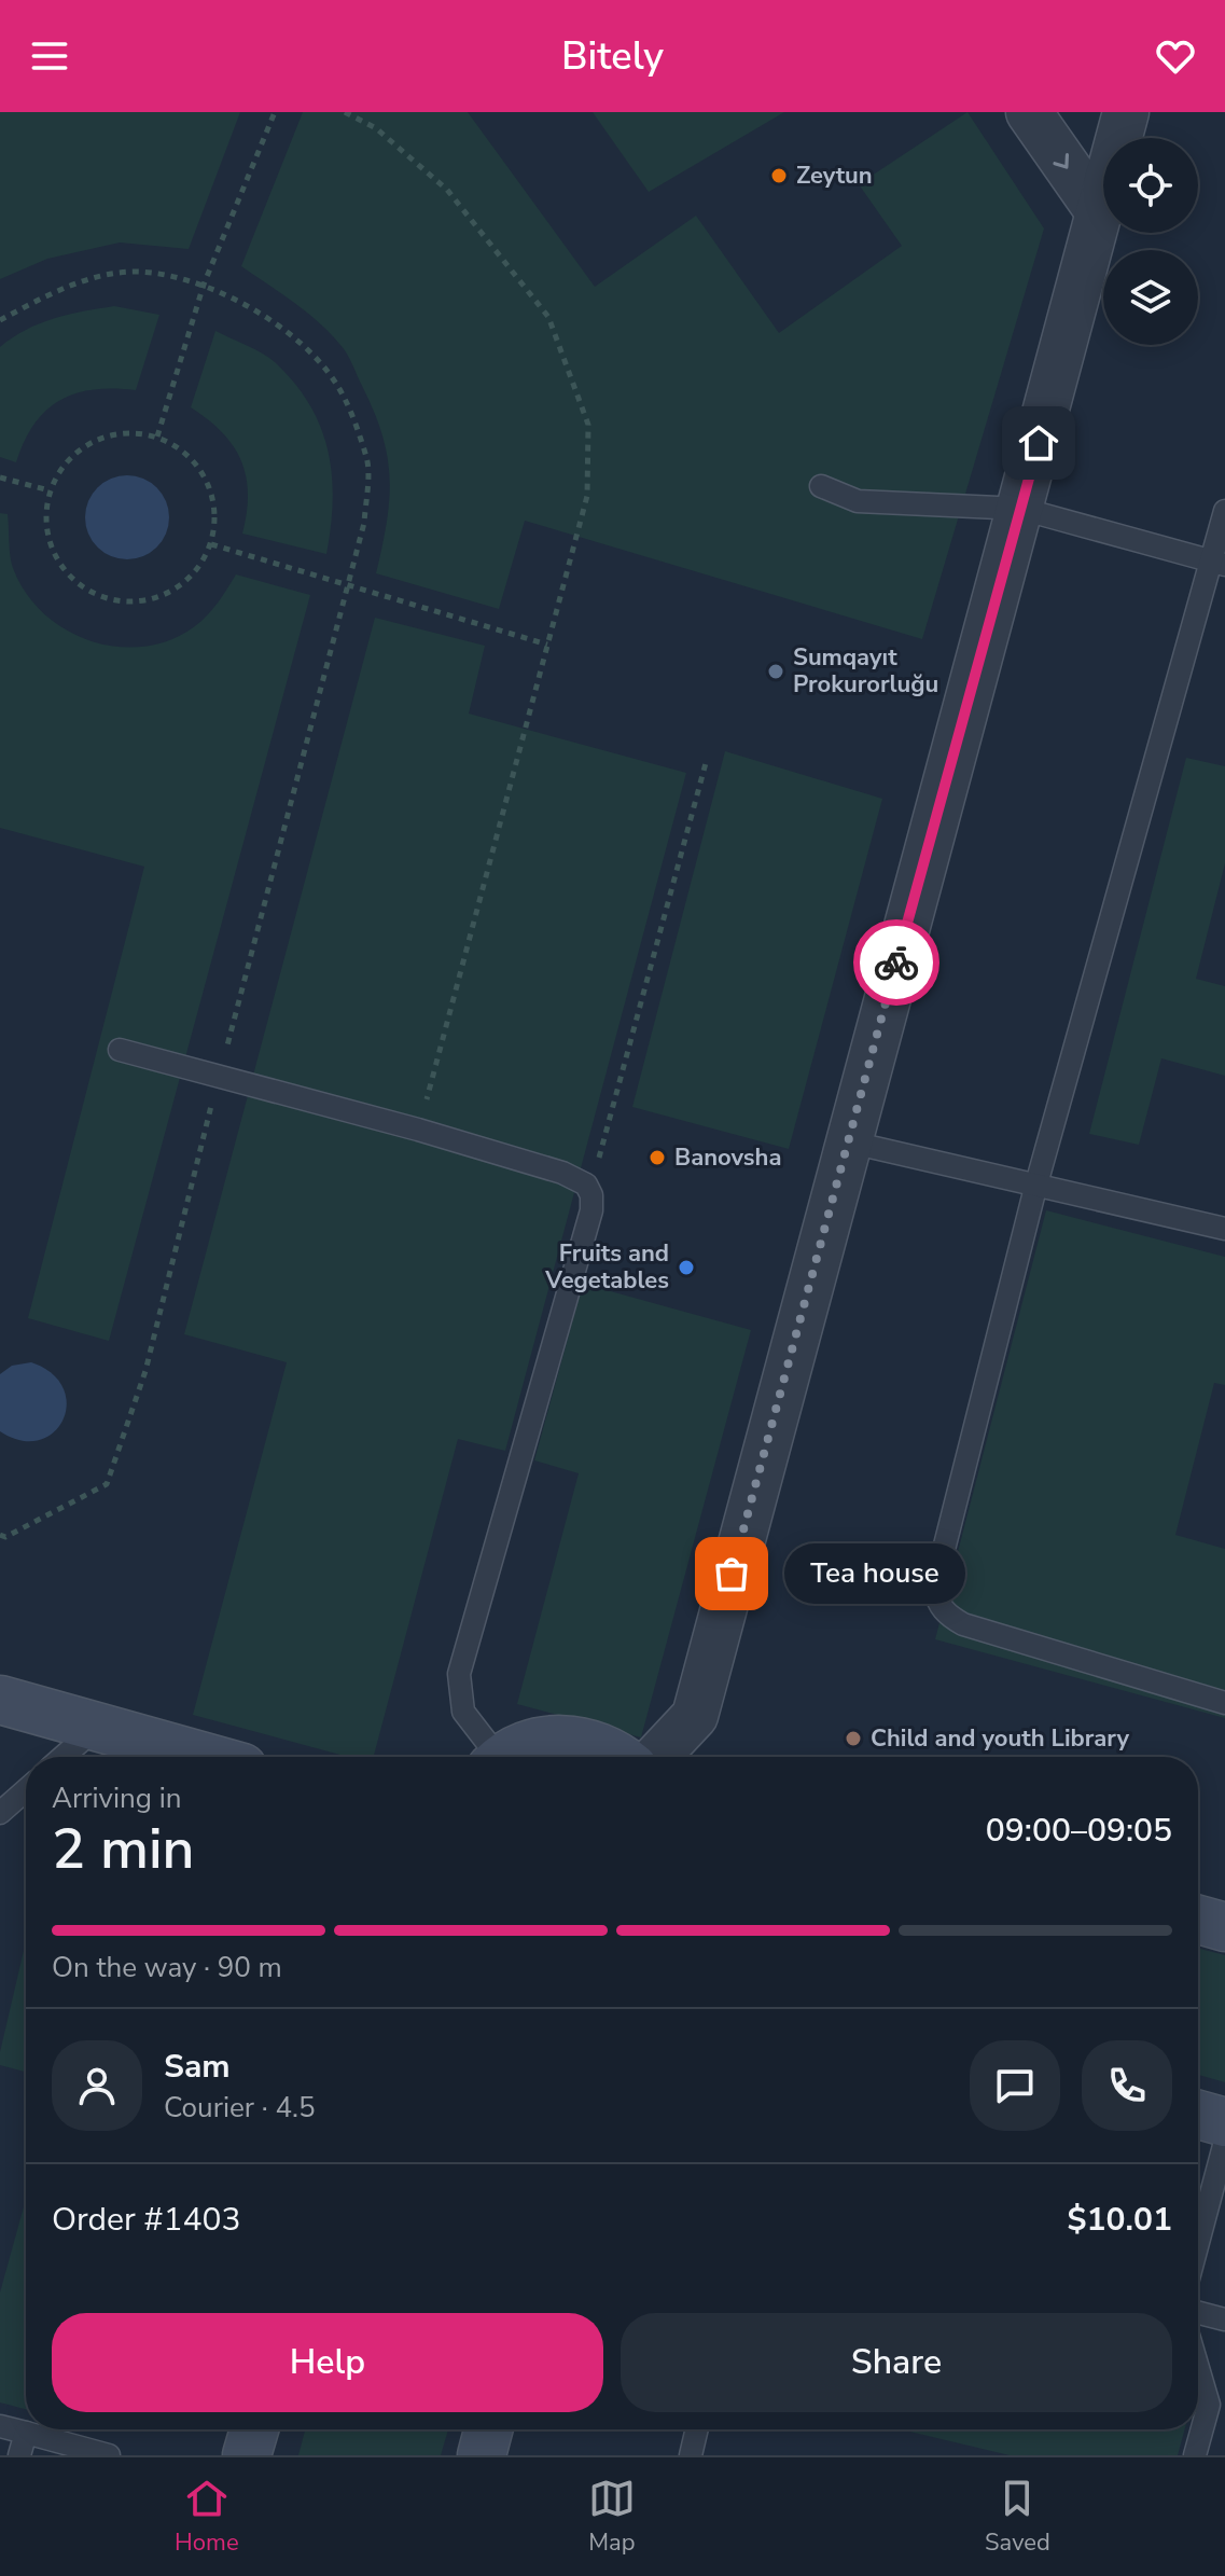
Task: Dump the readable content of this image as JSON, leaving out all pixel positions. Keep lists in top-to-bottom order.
{
  "places": [
    "Zeytun",
    "Sumqayıt Prokurorluğu",
    "Banovsha",
    "Fruits and Vegetables",
    "Tea house",
    "Child and youth Library"
  ],
  "page": {
    "header": "Bitely",
    "bubble": "Tea house",
    "heading": ["2 min", "Arriving in", "09:00–09:05"],
    "panel": [
      "Sam",
      "Courier · 4.5",
      "Order #1403",
      "$10.01"
    ],
    "bar": "On the way · 90 m",
    "buttons": ["Help", "Share"],
    "tabs": ["Home", "Map", "Saved"]
  }
}
